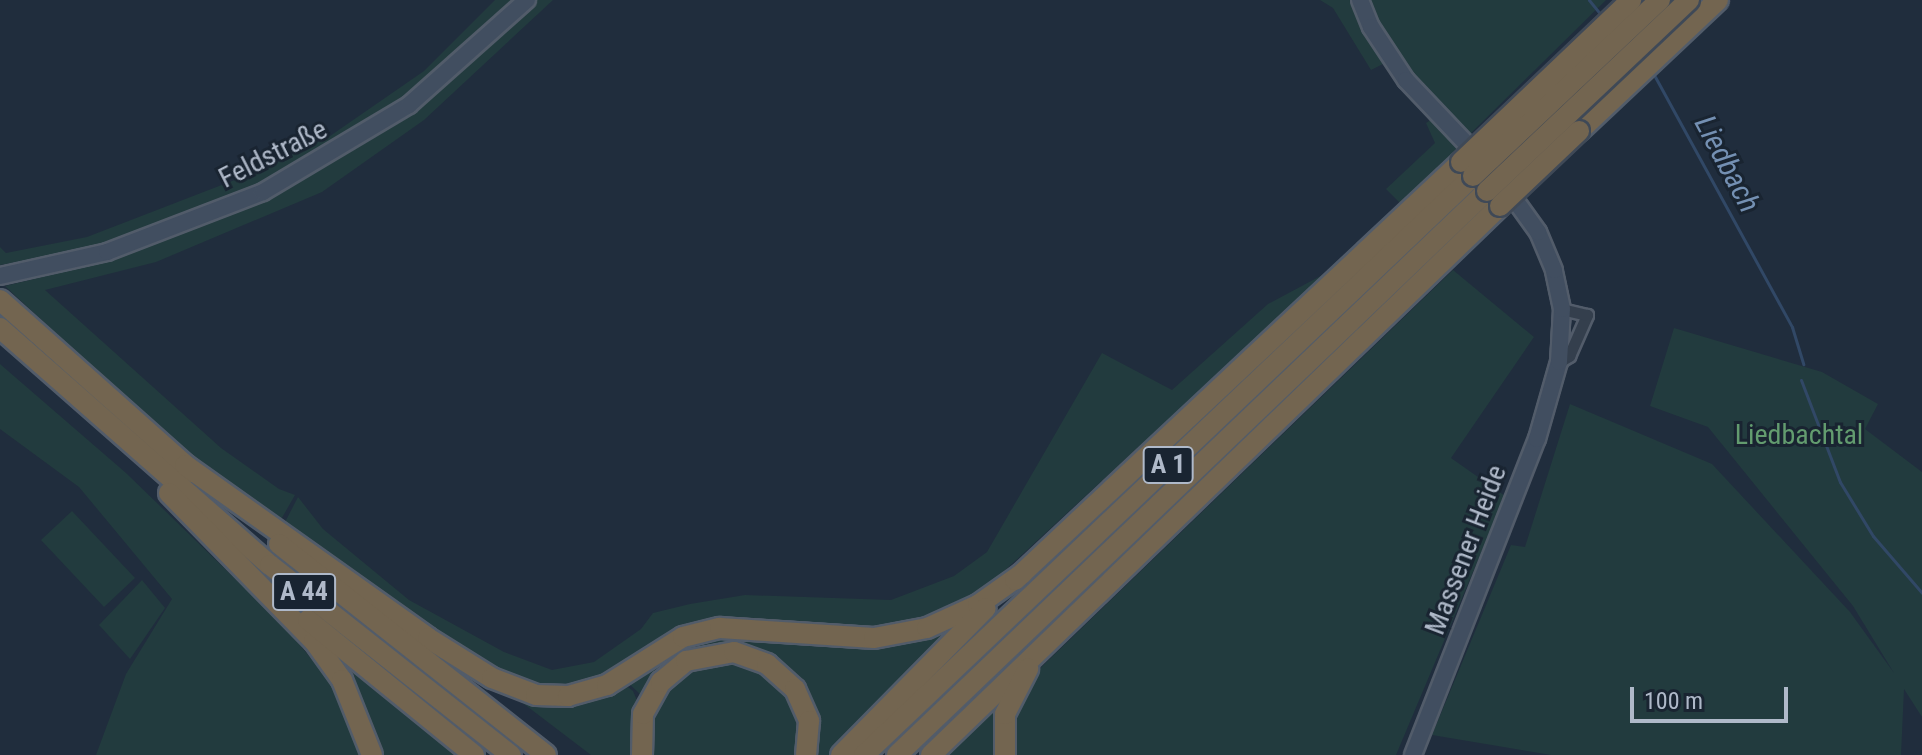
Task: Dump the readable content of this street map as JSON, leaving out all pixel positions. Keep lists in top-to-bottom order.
{
  "streets": {
    "highway": ["A 1", "A 44"],
    "street": ["Feldstraße", "Massener Heide"]
  },
  "water": ["Liedbach"],
  "parks": ["Liedbachtal"],
  "scale_bar": "100 m"
}
